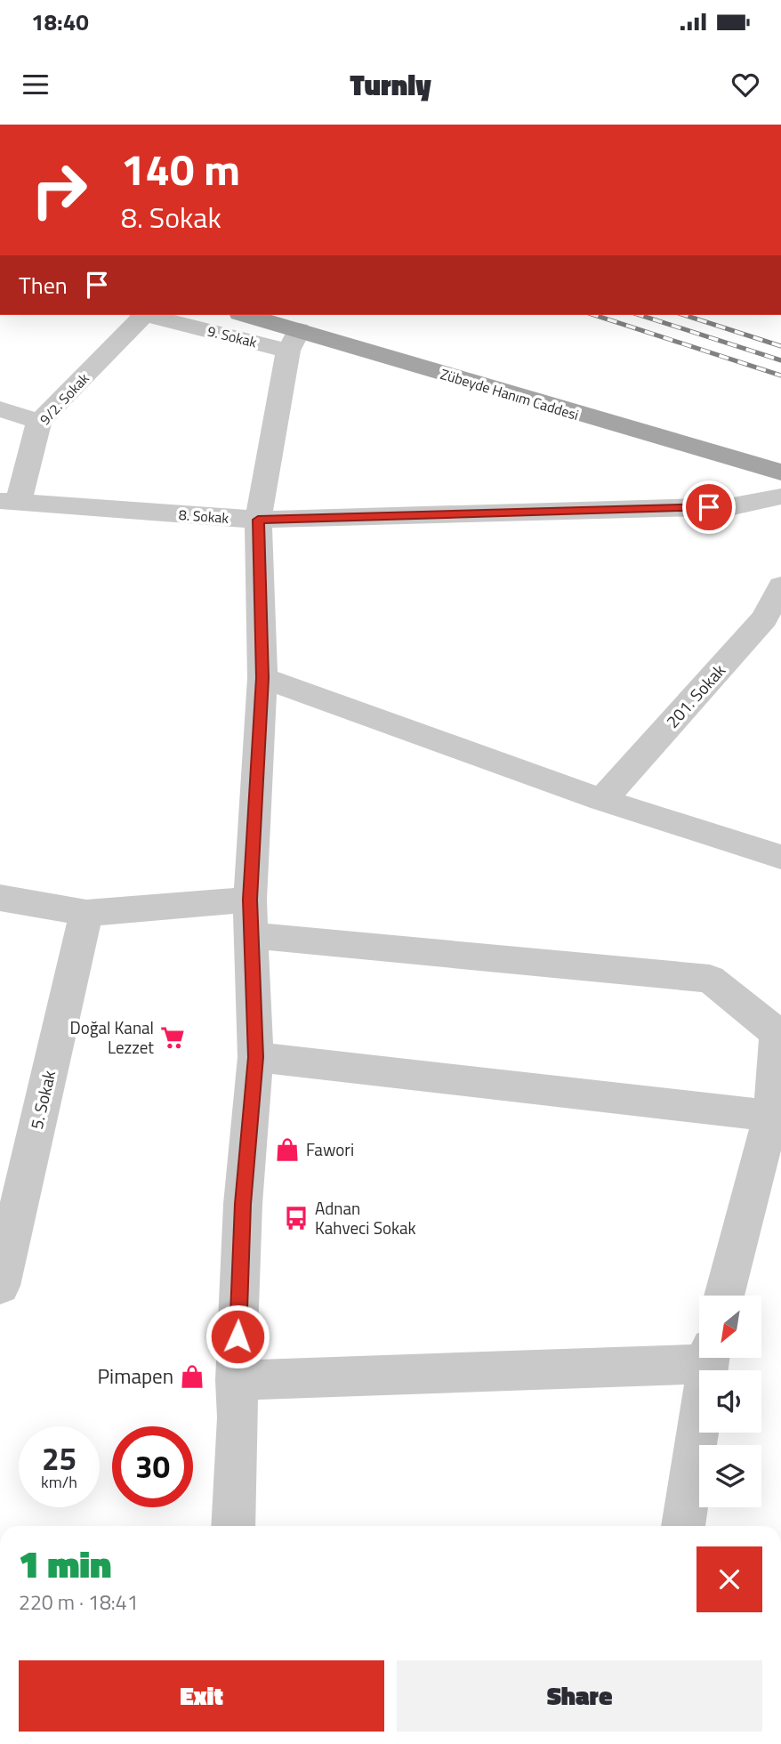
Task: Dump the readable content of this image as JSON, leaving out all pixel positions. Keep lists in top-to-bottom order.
{
  "streets": {
    "main road": ["Zübeyde Hanım Caddesi"],
    "street": [
      "9. Sokak",
      "9/2. Sokak",
      "8. Sokak",
      "201. Sokak",
      "5. Sokak"
    ]
  },
  "crossings": [
    ["9. Sokak", "Zübeyde Hanım Caddesi"],
    ["9/2. Sokak", "8. Sokak"]
  ],
  "places": {
    "supermarket": ["Doğal Kanal Lezzet"],
    "shop": ["Fawori", "Pimapen"],
    "bus stop": ["Adnan Kahveci Sokak"]
  },
  "north": "bottom left",
  "page": {
    "status": "18:40",
    "header": "Turnly",
    "turn": ["140 m", "8. Sokak"],
    "then": "Then",
    "speed": "25 km/h",
    "limit": "30",
    "heading": ["1 min", "220 m · 18:41"],
    "buttons": ["Exit", "Share"]
  }
}
